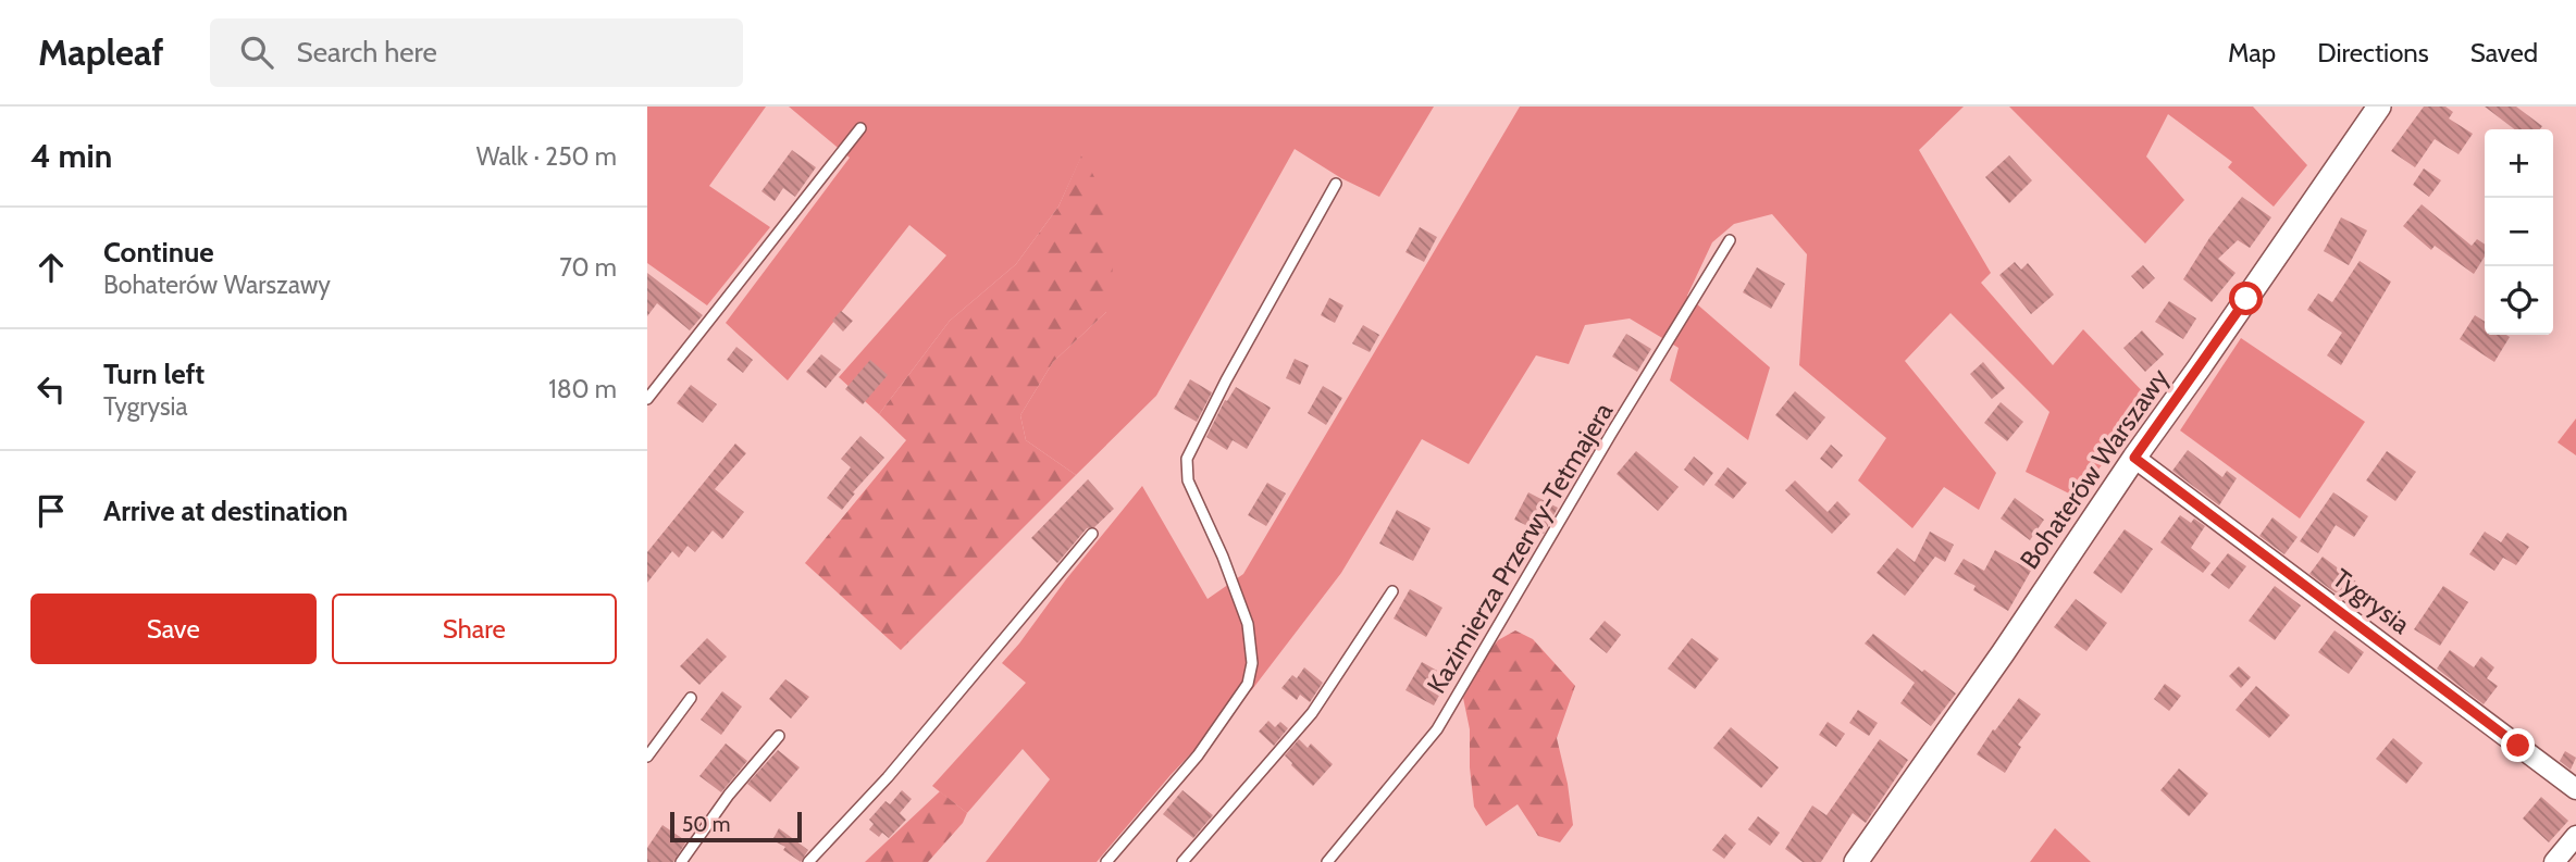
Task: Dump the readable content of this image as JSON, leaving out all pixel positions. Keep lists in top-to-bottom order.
{
  "streets": {
    "street": ["Bohaterów Warszawy", "Tygrysia"],
    "lane": ["Kazimierza Przerwy-Tetmajera"]
  },
  "crossings": [
    ["Bohaterów Warszawy", "Tygrysia"]
  ],
  "scale_bar": "50 m",
  "page": {
    "header": "Mapleaf",
    "search": "Search here",
    "nav": ["Map", "Directions", "Saved"],
    "heading": ["4 min", "Walk · 250 m"],
    "map_buttons": ["+", "−"],
    "list": [
      ["Continue", "Bohaterów Warszawy", "70 m"],
      ["Turn left", "Tygrysia", "180 m"],
      "Arrive at destination"
    ],
    "buttons": ["Save", "Share"],
    "scale": "50 m"
  }
}
